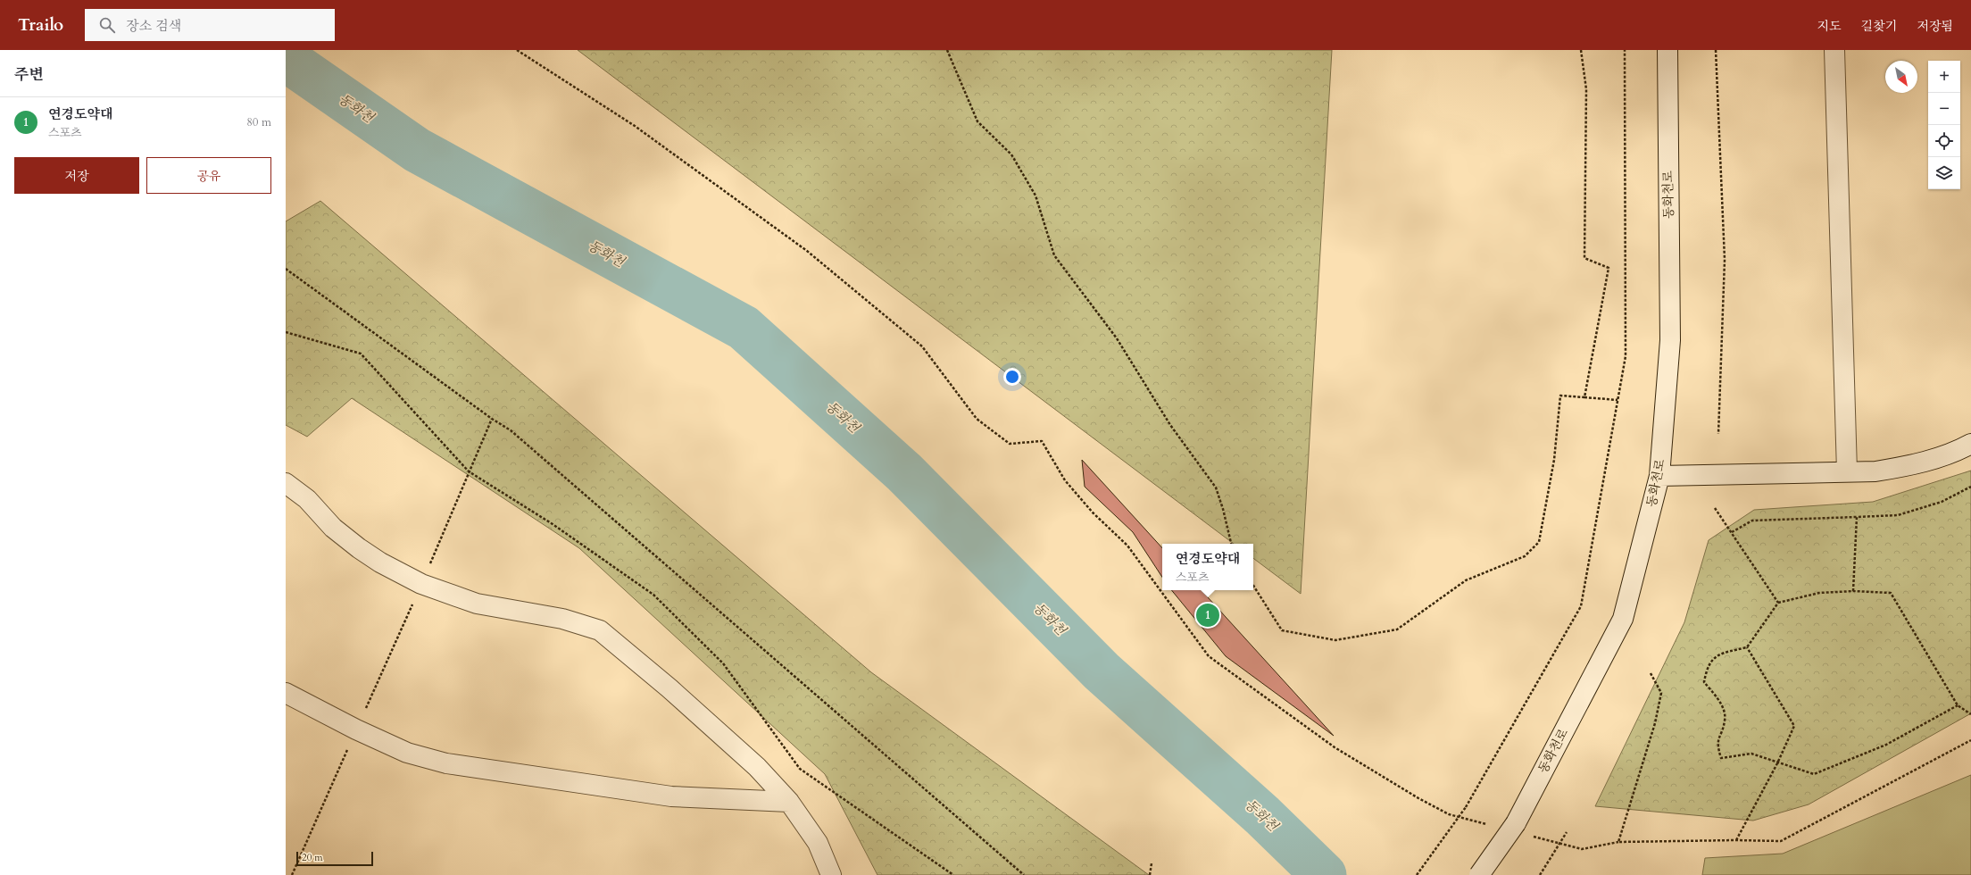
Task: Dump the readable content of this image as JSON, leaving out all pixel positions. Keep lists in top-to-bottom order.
{
  "streets": {
    "street": ["동화천로"]
  },
  "water": ["동화천"],
  "scale_bar": "20 m",
  "north": "bottom right",
  "page": {
    "header": "Trailo",
    "search": "장소 검색",
    "nav": ["지도", "길찾기", "저장됨"],
    "heading": "주변",
    "map_buttons": ["+", "−"],
    "list": [
      {
        "mark": "1",
        "name": "연경도약대",
        "note": "스포츠",
        "value": "80 m"
      }
    ],
    "buttons": ["저장", "공유"],
    "popup": ["연경도약대", "스포츠"],
    "pins": "1",
    "scale": "20 m"
  }
}
